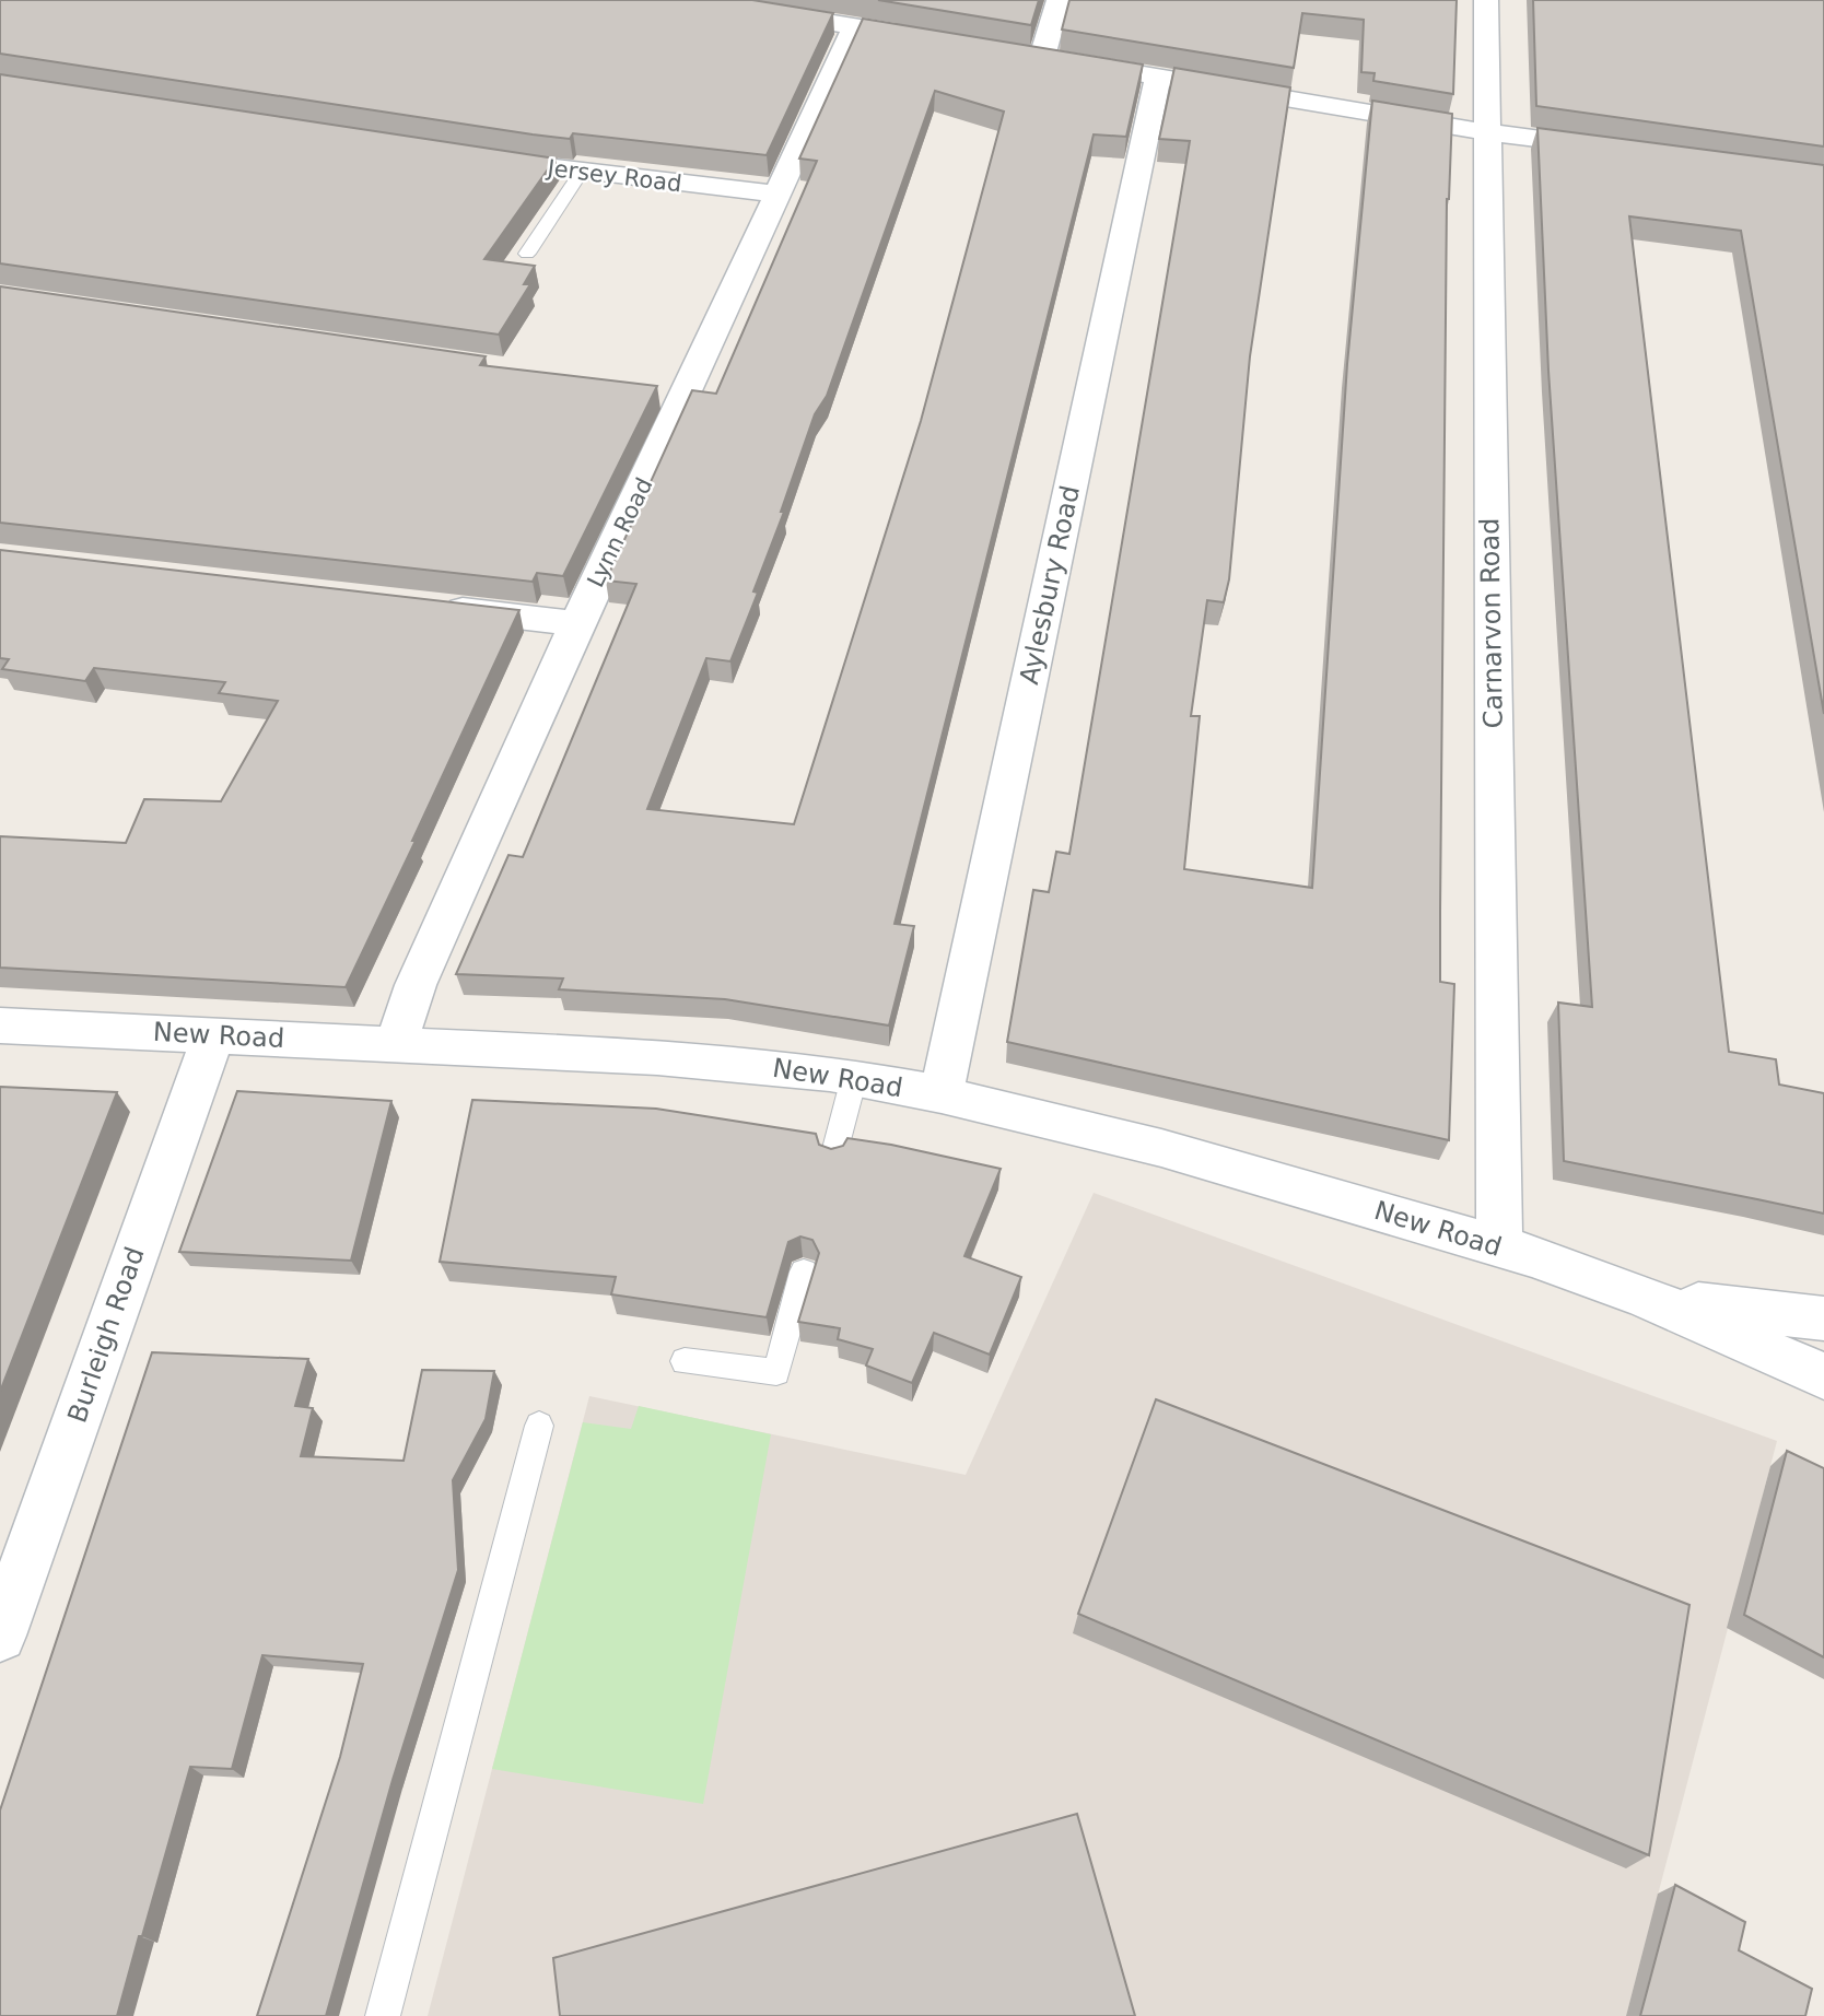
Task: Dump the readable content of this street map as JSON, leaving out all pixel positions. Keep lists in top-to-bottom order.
{
  "streets": {
    "street": [
      "Jersey Road",
      "Lynn Road",
      "Aylesbury Road",
      "Carnarvon Road",
      "New Road",
      "Burleigh Road"
    ]
  },
  "crossings": [
    ["Jersey Road", "Lynn Road"],
    ["Lynn Road", "New Road"],
    ["Aylesbury Road", "New Road"],
    ["Carnarvon Road", "New Road"],
    ["New Road", "Burleigh Road"]
  ]
}
